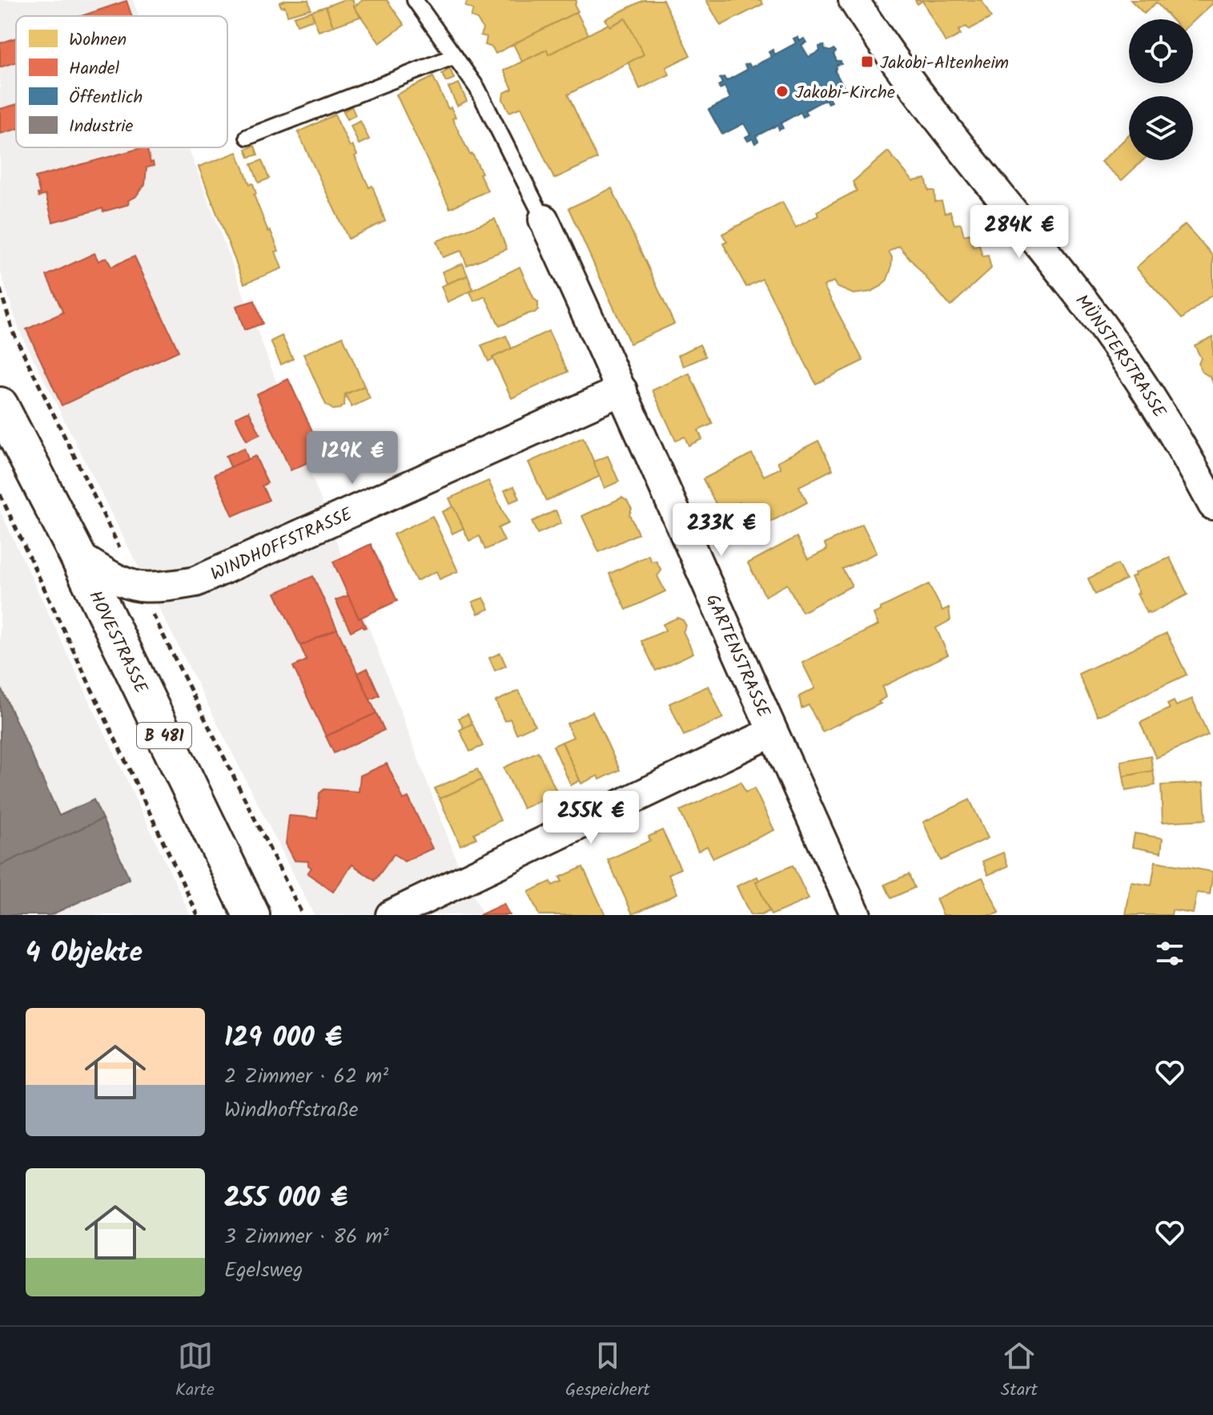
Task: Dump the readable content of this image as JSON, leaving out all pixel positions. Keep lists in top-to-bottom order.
{
  "streets": {
    "main road": ["HOVESTRASSE", "B 481"],
    "street": ["MÜNSTERSTRASSE", "WINDHOFFSTRASSE", "GARTENSTRASSE"]
  },
  "crossings": [
    ["WINDHOFFSTRASSE", "HOVESTRASSE"],
    ["WINDHOFFSTRASSE", "GARTENSTRASSE"]
  ],
  "places": {
    "transit": ["Jakobi-Altenheim"],
    "other": ["Jakobi-Kirche"]
  },
  "legend": [
    "Wohnen",
    "Handel",
    "Öffentlich",
    "Industrie"
  ],
  "page": {
    "price": [
      "284K €",
      "129K €",
      "233K €",
      "255K €"
    ],
    "heading": "4 Objekte",
    "list": [
      {
        "name": "129 000 €",
        "note": "2 Zimmer · 62 m² · Windhoffstraße"
      },
      {
        "name": "255 000 €",
        "note": "3 Zimmer · 86 m² · Egelsweg"
      }
    ],
    "tabs": ["Karte", "Gespeichert", "Start"]
  }
}
